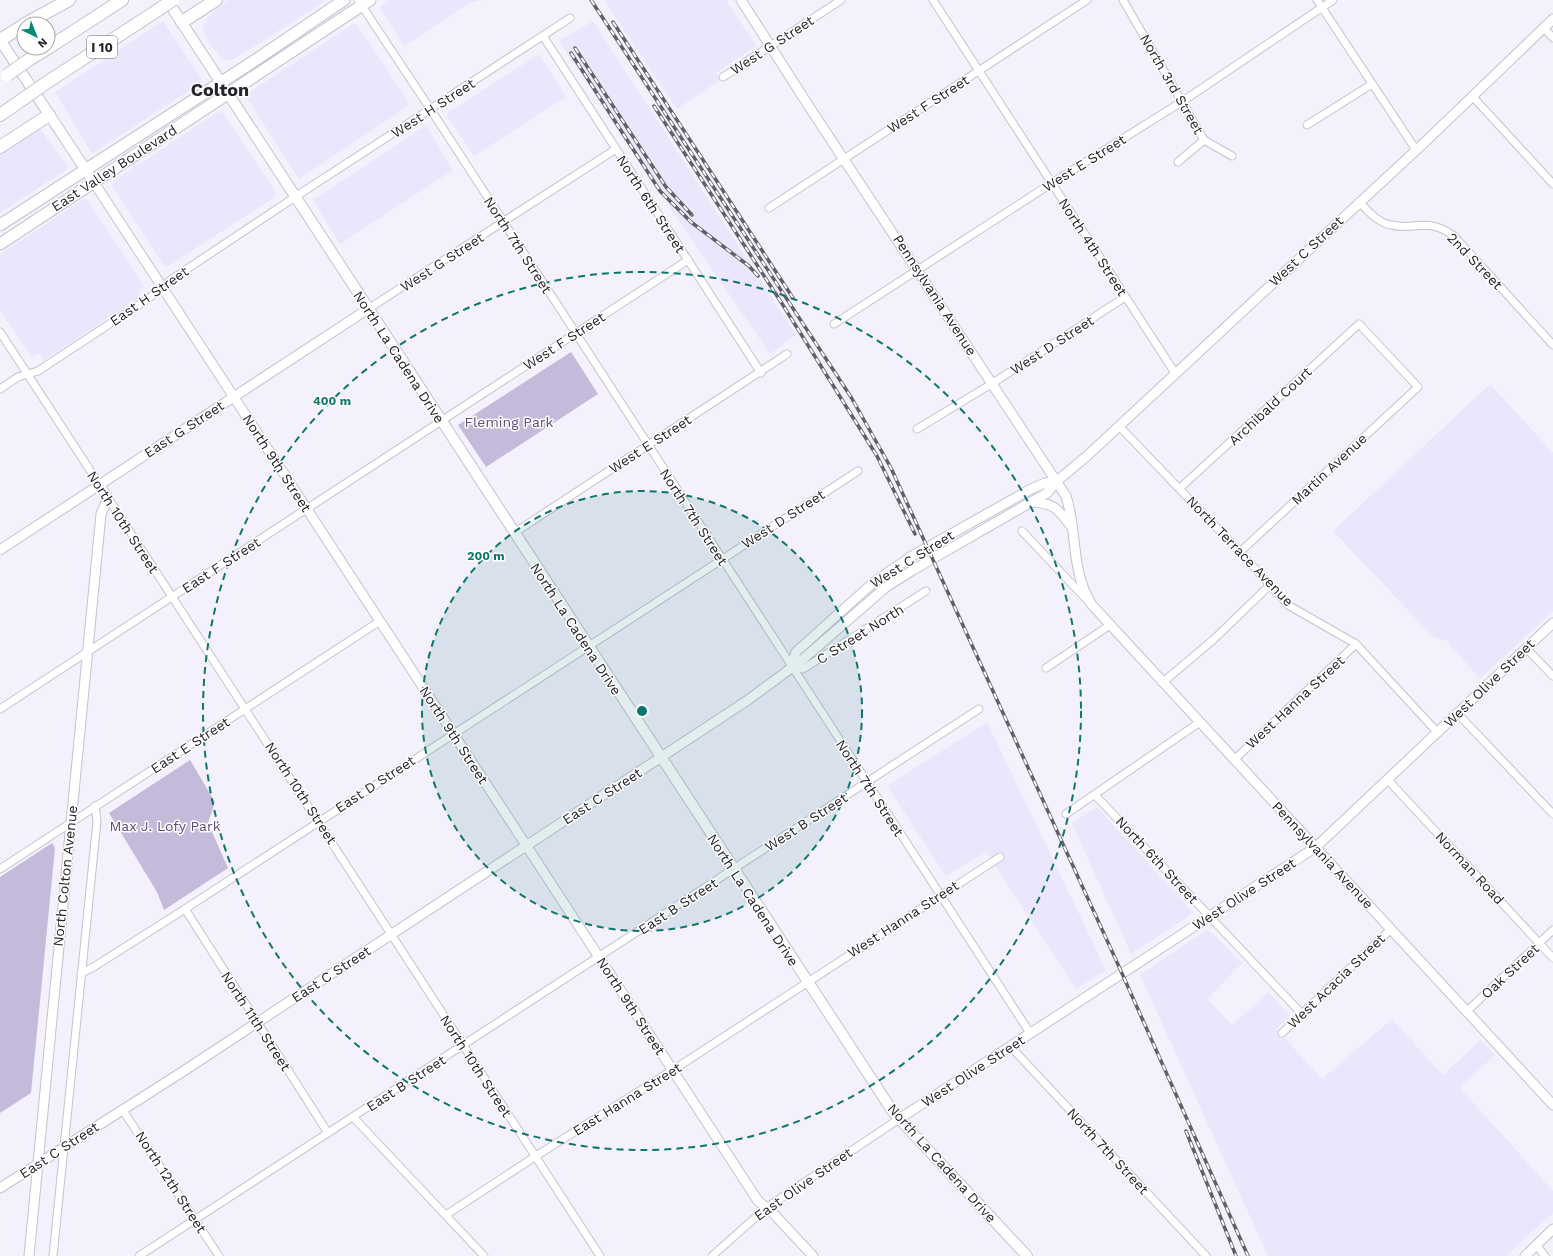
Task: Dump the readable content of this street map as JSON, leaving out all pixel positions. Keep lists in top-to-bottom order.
{
  "streets": {
    "highway": ["I 10"],
    "main road": ["East Valley Boulevard", "North La Cadena Drive"],
    "street": [
      "West G Street",
      "North 3rd Street",
      "West F Street",
      "West H Street",
      "West E Street",
      "North 6th Street",
      "North 7th Street",
      "North 4th Street",
      "West C Street",
      "2nd Street",
      "Pennsylvania Avenue",
      "East H Street",
      "West D Street",
      "Archibald Court",
      "East G Street",
      "North 9th Street",
      "Martin Avenue",
      "North 10th Street",
      "North Terrace Avenue",
      "East F Street",
      "C Street North",
      "West Olive Street",
      "West Hanna Street",
      "East E Street",
      "East D Street",
      "East C Street",
      "West B Street",
      "Norman Road",
      "North Colton Avenue",
      "East B Street",
      "Oak Street",
      "West Acacia Street",
      "North 11th Street",
      "East Hanna Street",
      "North 12th Street",
      "East Olive Street"
    ]
  },
  "crossings": [
    ["West G Street", "North 6th Street"],
    ["West G Street", "North 7th Street"],
    ["West G Street", "Pennsylvania Avenue"],
    ["West G Street", "North La Cadena Drive"],
    ["West G Street", "East G Street"],
    ["North 3rd Street", "West E Street"],
    ["West F Street", "North 6th Street"],
    ["West F Street", "North 7th Street"],
    ["West F Street", "North 4th Street"],
    ["West F Street", "Pennsylvania Avenue"],
    ["West F Street", "North La Cadena Drive"],
    ["West F Street", "East F Street"],
    ["West H Street", "North 6th Street"],
    ["West H Street", "North 7th Street"],
    ["West H Street", "East H Street"],
    ["West H Street", "North La Cadena Drive"],
    ["West E Street", "North 6th Street"],
    ["West E Street", "North 7th Street"],
    ["West E Street", "North 4th Street"],
    ["West E Street", "Pennsylvania Avenue"],
    ["West E Street", "North La Cadena Drive"],
    ["East Valley Boulevard", "North 7th Street"],
    ["East Valley Boulevard", "North La Cadena Drive"],
    ["East Valley Boulevard", "North 9th Street"],
    ["North 6th Street", "West Olive Street"],
    ["North 6th Street", "West Acacia Street"],
    ["North 7th Street", "West C Street"],
    ["North 7th Street", "West D Street"],
    ["North 7th Street", "C Street North"],
    ["North 7th Street", "West Olive Street"],
    ["North 7th Street", "West Hanna Street"],
    ["North 7th Street", "West B Street"],
    ["North 4th Street", "West C Street"],
    ["North 4th Street", "West D Street"],
    ["West C Street", "2nd Street"],
    ["West C Street", "Pennsylvania Avenue"],
    ["West C Street", "North La Cadena Drive"],
    ["West C Street", "North Terrace Avenue"],
    ["West C Street", "C Street North"],
    ["West C Street", "East C Street"],
    ["Pennsylvania Avenue", "West D Street"],
    ["Pennsylvania Avenue", "West Olive Street"],
    ["Pennsylvania Avenue", "West Hanna Street"],
    ["Pennsylvania Avenue", "Oak Street"],
    ["Pennsylvania Avenue", "West Acacia Street"],
    ["East H Street", "North La Cadena Drive"],
    ["East H Street", "North 9th Street"],
    ["East H Street", "North 10th Street"],
    ["West D Street", "North La Cadena Drive"],
    ["West D Street", "East D Street"],
    ["North La Cadena Drive", "East G Street"],
    ["North La Cadena Drive", "East F Street"],
    ["North La Cadena Drive", "West Olive Street"],
    ["North La Cadena Drive", "West Hanna Street"],
    ["North La Cadena Drive", "East D Street"],
    ["North La Cadena Drive", "East C Street"],
    ["North La Cadena Drive", "West B Street"],
    ["North La Cadena Drive", "East B Street"],
    ["North La Cadena Drive", "East Hanna Street"],
    ["North La Cadena Drive", "East Olive Street"],
    ["Archibald Court", "Martin Avenue"],
    ["Archibald Court", "North Terrace Avenue"],
    ["East G Street", "North 9th Street"],
    ["East G Street", "North 10th Street"],
    ["North 9th Street", "East F Street"],
    ["North 9th Street", "East E Street"],
    ["North 9th Street", "East D Street"],
    ["North 9th Street", "East C Street"],
    ["North 9th Street", "East B Street"],
    ["North 9th Street", "East Hanna Street"],
    ["North 9th Street", "East Olive Street"],
    ["Martin Avenue", "North Terrace Avenue"],
    ["North 10th Street", "East F Street"],
    ["North 10th Street", "East E Street"],
    ["North 10th Street", "East D Street"],
    ["North 10th Street", "East C Street"],
    ["North 10th Street", "North Colton Avenue"],
    ["North 10th Street", "East B Street"],
    ["North 10th Street", "East Hanna Street"],
    ["North Terrace Avenue", "West Olive Street"],
    ["North Terrace Avenue", "West Hanna Street"],
    ["East F Street", "North Colton Avenue"],
    ["West Olive Street", "Norman Road"],
    ["West Olive Street", "East Olive Street"],
    ["West Hanna Street", "East Hanna Street"],
    ["East E Street", "North Colton Avenue"],
    ["East D Street", "North Colton Avenue"],
    ["East D Street", "North 11th Street"],
    ["East C Street", "North Colton Avenue"],
    ["East C Street", "North 11th Street"],
    ["East C Street", "North 12th Street"],
    ["West B Street", "East B Street"],
    ["Norman Road", "Oak Street"],
    ["East B Street", "North 11th Street"],
    ["East B Street", "North 12th Street"]
  ],
  "districts": ["Colton"],
  "parks": ["Fleming Park", "Max J. Lofy Park"],
  "north": "bottom right",
  "rings": ["400 m", "200 m"]
}
